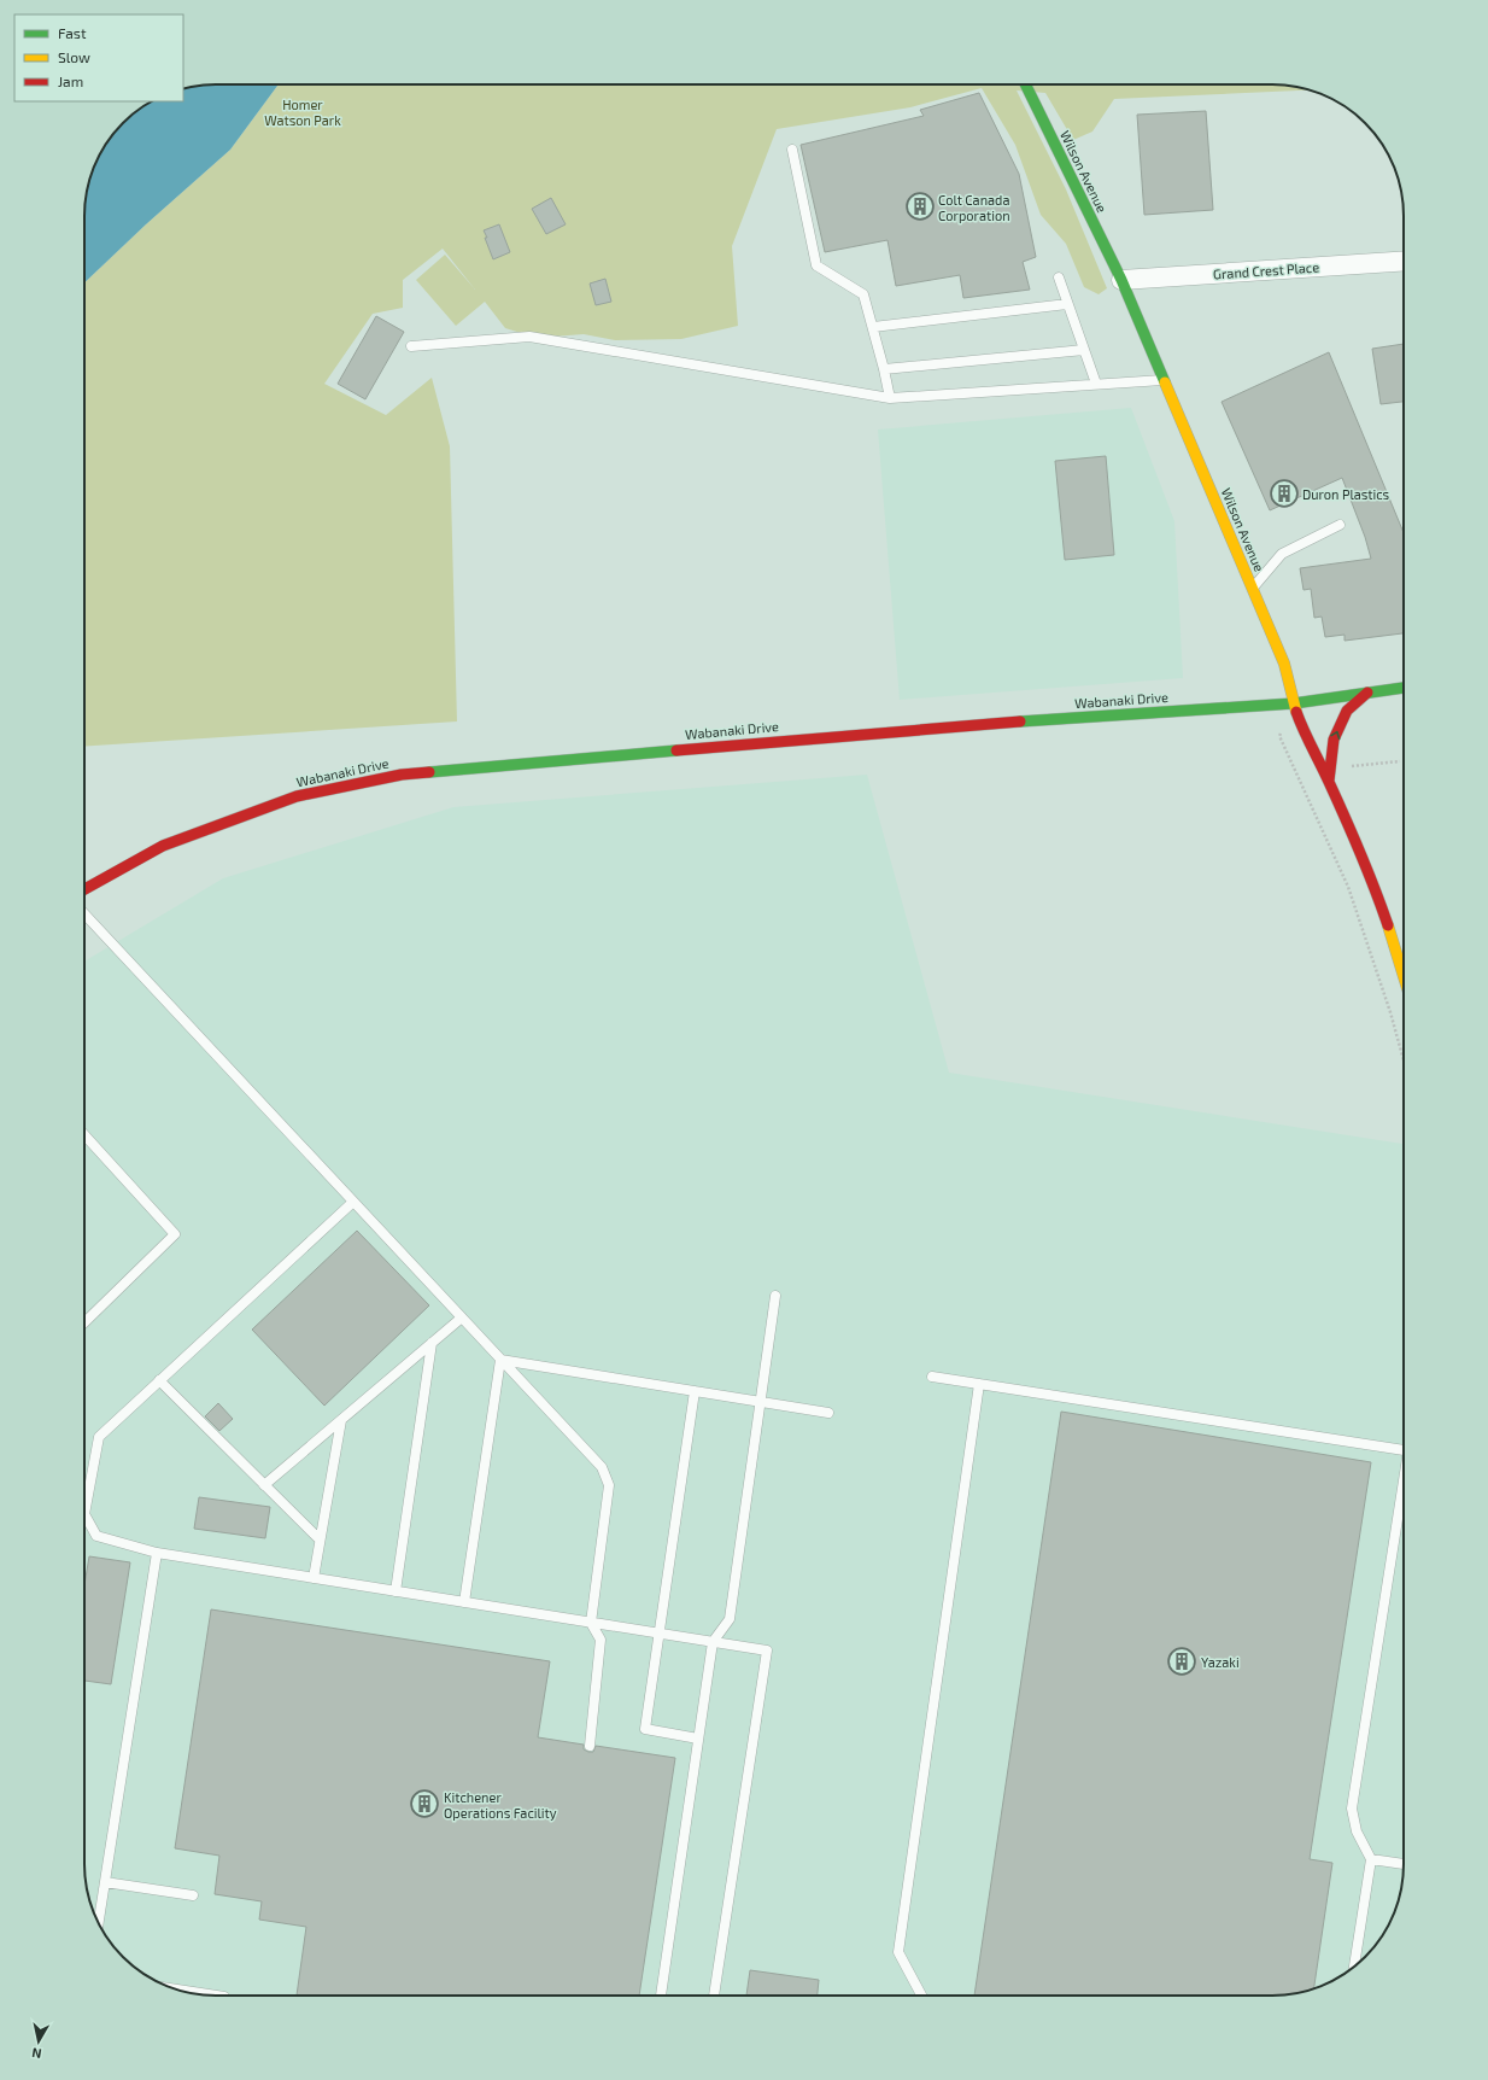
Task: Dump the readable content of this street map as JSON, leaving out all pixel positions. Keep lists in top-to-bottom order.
{
  "streets": {
    "street": ["Wilson Avenue", "Grand Crest Place", "Wabanaki Drive"]
  },
  "crossings": [
    ["Wilson Avenue", "Grand Crest Place"],
    ["Wilson Avenue", "Wabanaki Drive"]
  ],
  "parks": ["Homer Watson Park"],
  "places": {
    "building": [
      "Colt Canada Corporation",
      "Duron Plastics",
      "Yazaki",
      "Kitchener Operations Facility"
    ]
  },
  "legend": ["Fast", "Slow", "Jam"],
  "north": "bottom"
}
